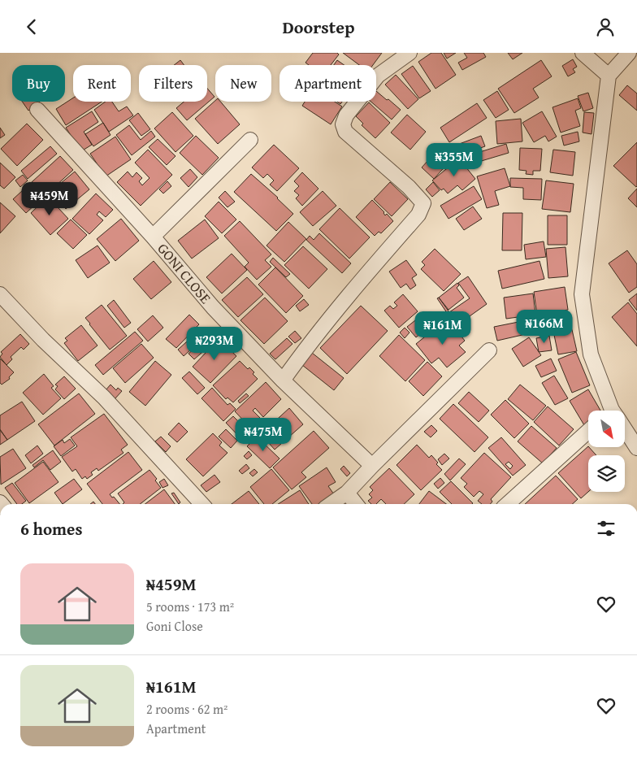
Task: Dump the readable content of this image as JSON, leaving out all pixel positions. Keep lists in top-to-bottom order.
{
  "streets": {
    "street": ["GONI CLOSE"]
  },
  "north": "bottom right",
  "page": {
    "header": "Doorstep",
    "chip": [
      "Buy",
      "Rent",
      "Filters",
      "New",
      "Apartment"
    ],
    "price": [
      "₦355M",
      "₦459M",
      "₦166M",
      "₦161M",
      "₦293M",
      "₦475M"
    ],
    "heading": "6 homes",
    "list": [
      {
        "name": "₦459M",
        "note": "5 rooms · 173 m² · Goni Close"
      },
      {
        "name": "₦161M",
        "note": "2 rooms · 62 m² · Apartment"
      }
    ]
  }
}
